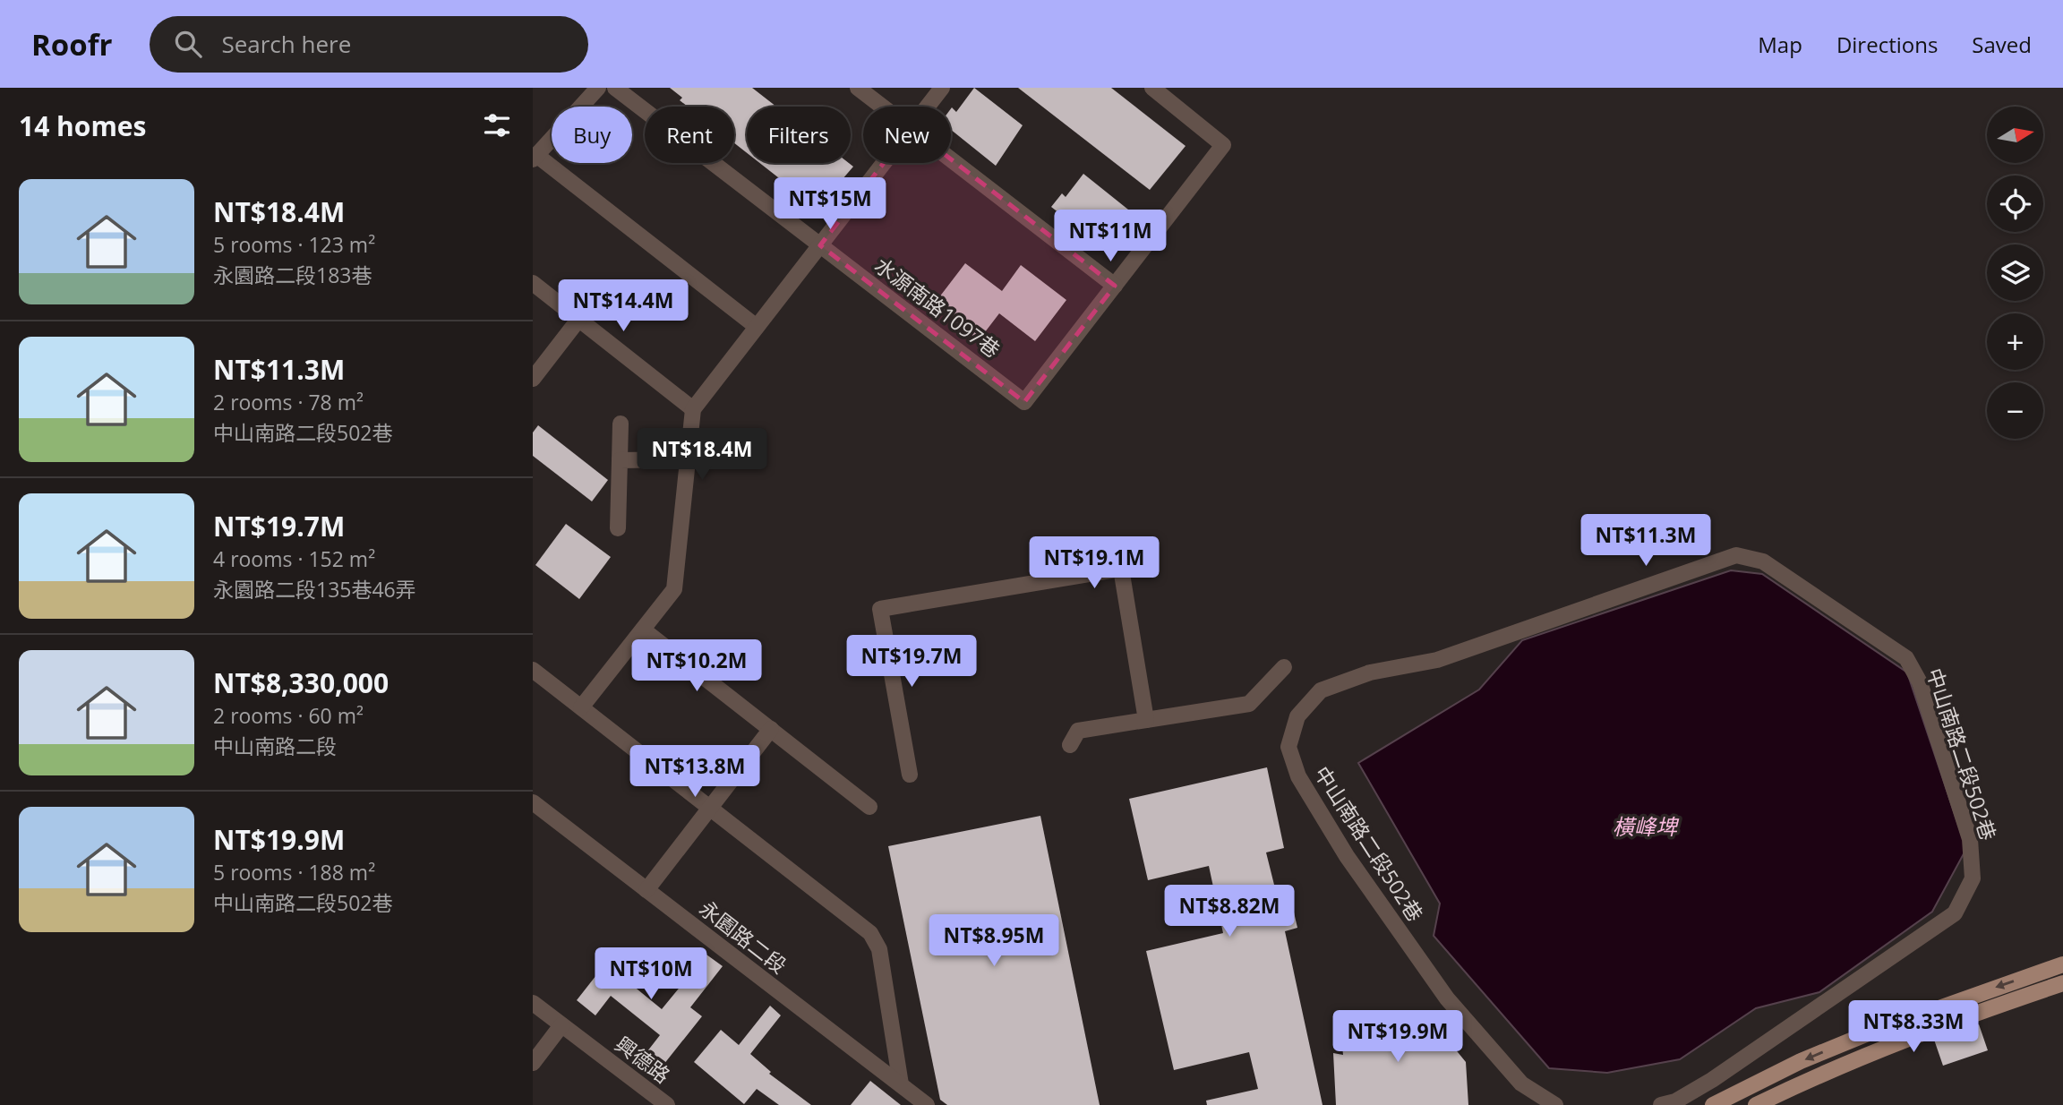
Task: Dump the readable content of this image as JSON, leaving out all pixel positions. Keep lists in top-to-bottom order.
{
  "streets": {
    "street": [
      "水源南路1097巷",
      "中山南路二段502巷",
      "永園路二段",
      "興德路"
    ]
  },
  "water": ["橫峰埤"],
  "north": "right",
  "page": {
    "header": "Roofr",
    "search": "Search here",
    "nav": ["Map", "Directions", "Saved"],
    "heading": "14 homes",
    "map_buttons": ["+", "−"],
    "chip": [
      "Buy",
      "Rent",
      "Filters",
      "New"
    ],
    "list": [
      {
        "name": "NT$18.4M",
        "note": "5 rooms · 123 m² · 永園路二段183巷"
      },
      {
        "name": "NT$11.3M",
        "note": "2 rooms · 78 m² · 中山南路二段502巷"
      },
      {
        "name": "NT$19.7M",
        "note": "4 rooms · 152 m² · 永園路二段135巷46弄"
      },
      {
        "name": "NT$8,330,000",
        "note": "2 rooms · 60 m² · 中山南路二段"
      },
      {
        "name": "NT$19.9M",
        "note": "5 rooms · 188 m² · 中山南路二段502巷"
      }
    ],
    "price": [
      "NT$15M",
      "NT$11M",
      "NT$14.4M",
      "NT$18.4M",
      "NT$11.3M",
      "NT$19.1M",
      "NT$19.7M",
      "NT$10.2M",
      "NT$13.8M",
      "NT$8.82M",
      "NT$8.95M",
      "NT$10M",
      "NT$8.33M",
      "NT$19.9M"
    ]
  }
}
